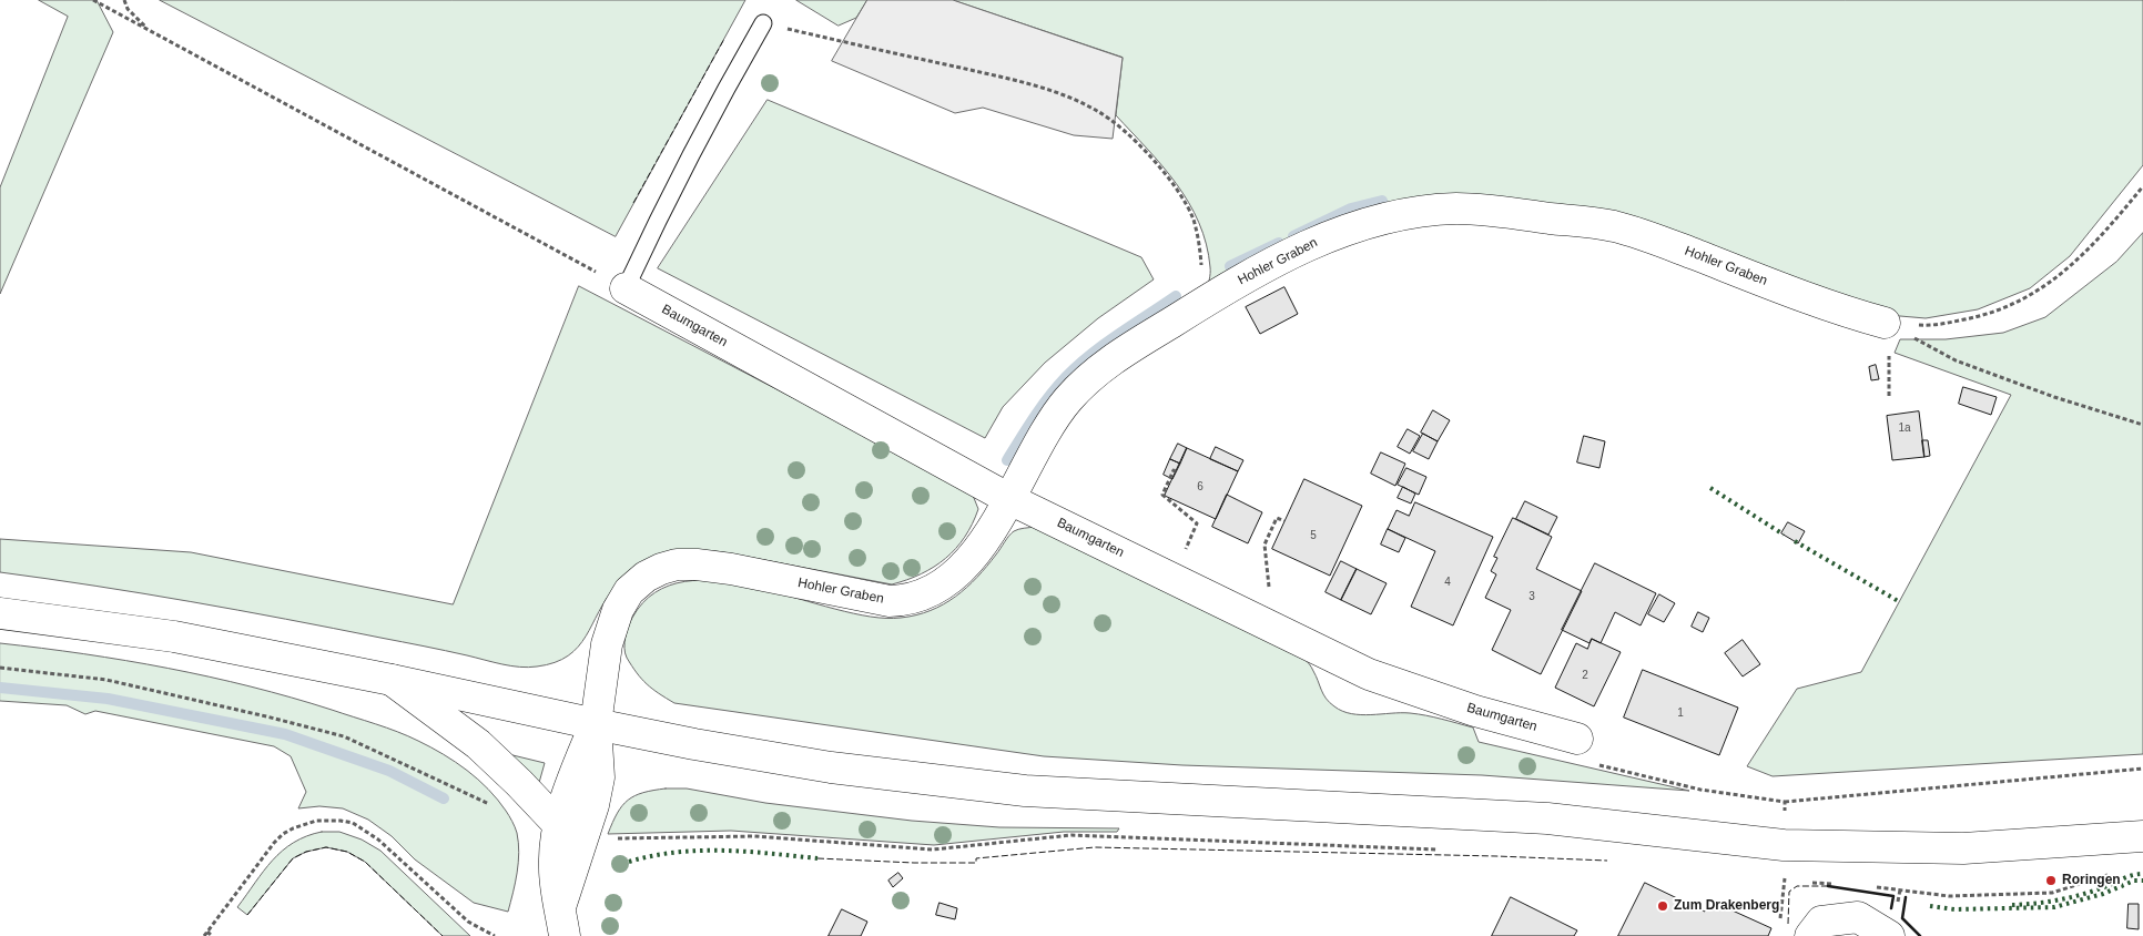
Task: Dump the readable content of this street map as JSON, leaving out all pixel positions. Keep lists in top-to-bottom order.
{
  "streets": {
    "street": ["Hohler Graben", "Baumgarten"]
  },
  "crossings": [
    ["Hohler Graben", "Baumgarten"]
  ],
  "places": ["Roringen", "Zum Drakenberg"],
  "house_numbers": [
    "1a",
    "6",
    "5",
    "4",
    "3",
    "2",
    "1"
  ]
}
